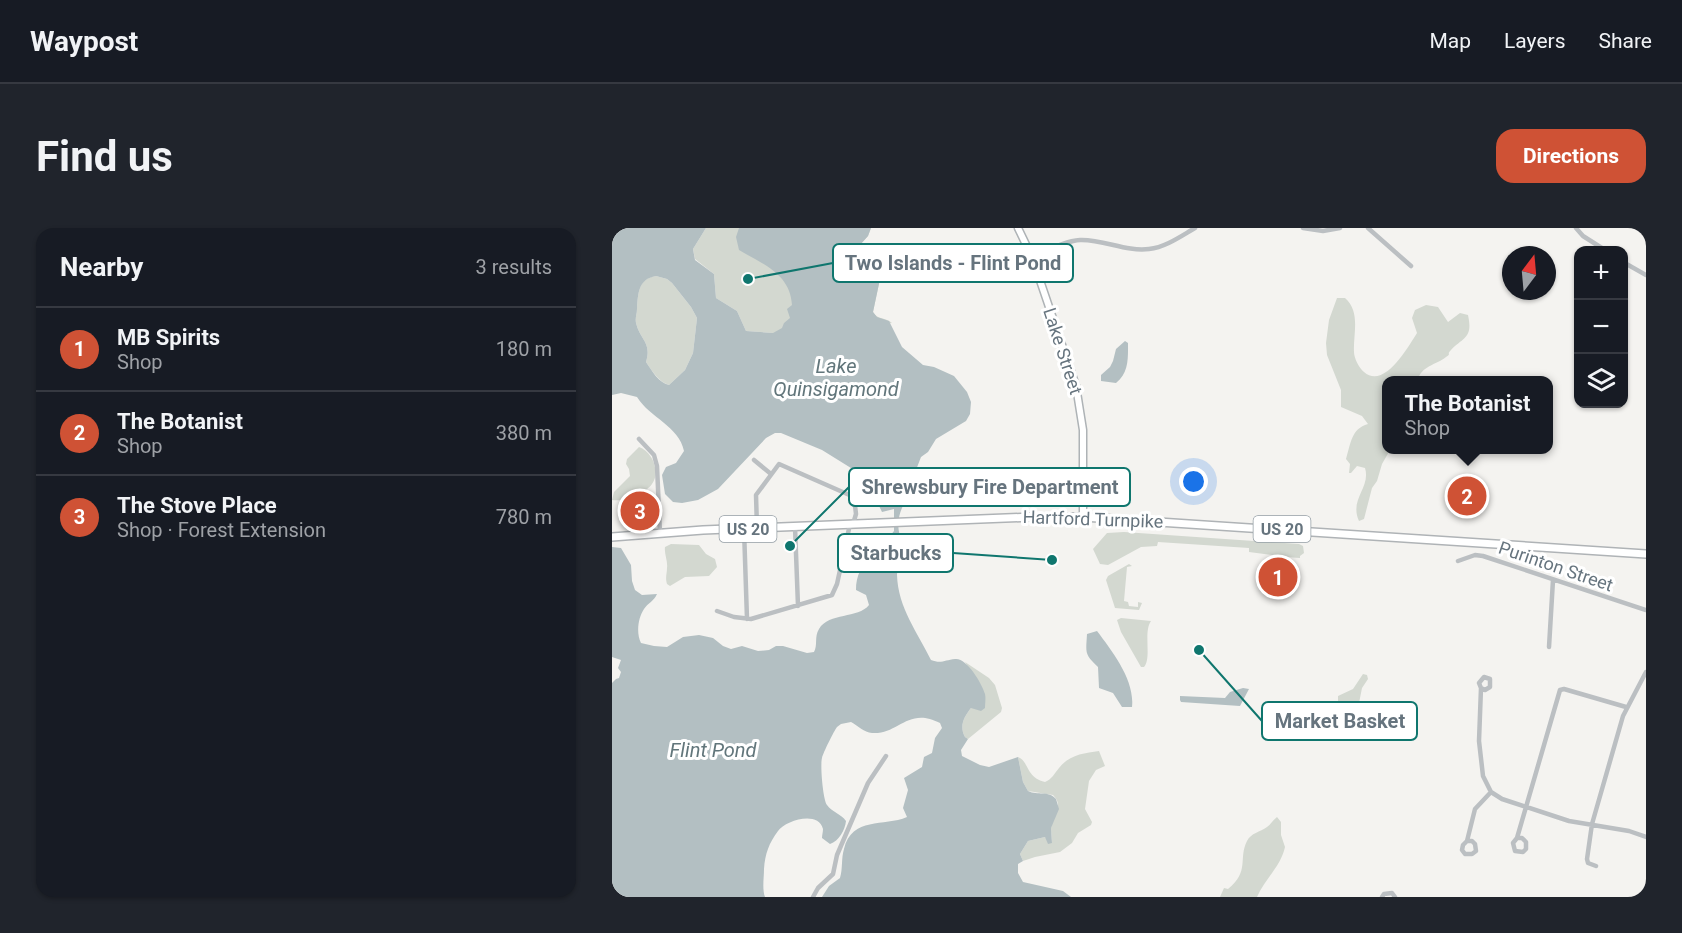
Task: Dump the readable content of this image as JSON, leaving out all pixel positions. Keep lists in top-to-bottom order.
{
  "streets": {
    "main road": ["Lake Street", "Hartford Turnpike", "US 20"],
    "street": ["Purinton Street"]
  },
  "crossings": [
    ["Lake Street", "Hartford Turnpike"]
  ],
  "water": ["Lake Quinsigamond", "Flint Pond"],
  "places": [
    "Two Islands - Flint Pond",
    "Shrewsbury Fire Department",
    "Starbucks",
    "Market Basket"
  ],
  "north": "top",
  "page": {
    "header": "Waypost",
    "nav": ["Map", "Layers", "Share"],
    "buttons": "Directions",
    "title": "Find us",
    "heading": ["Nearby", "3 results"],
    "map_buttons": ["+", "−"],
    "list": [
      {
        "mark": "1",
        "name": "MB Spirits",
        "note": "Shop",
        "value": "180 m"
      },
      {
        "mark": "2",
        "name": "The Botanist",
        "note": "Shop",
        "value": "380 m"
      },
      {
        "mark": "3",
        "name": "The Stove Place",
        "note": "Shop · Forest Extension",
        "value": "780 m"
      }
    ],
    "popup": ["The Botanist", "Shop"],
    "pins": ["2", "3", "1"]
  }
}
